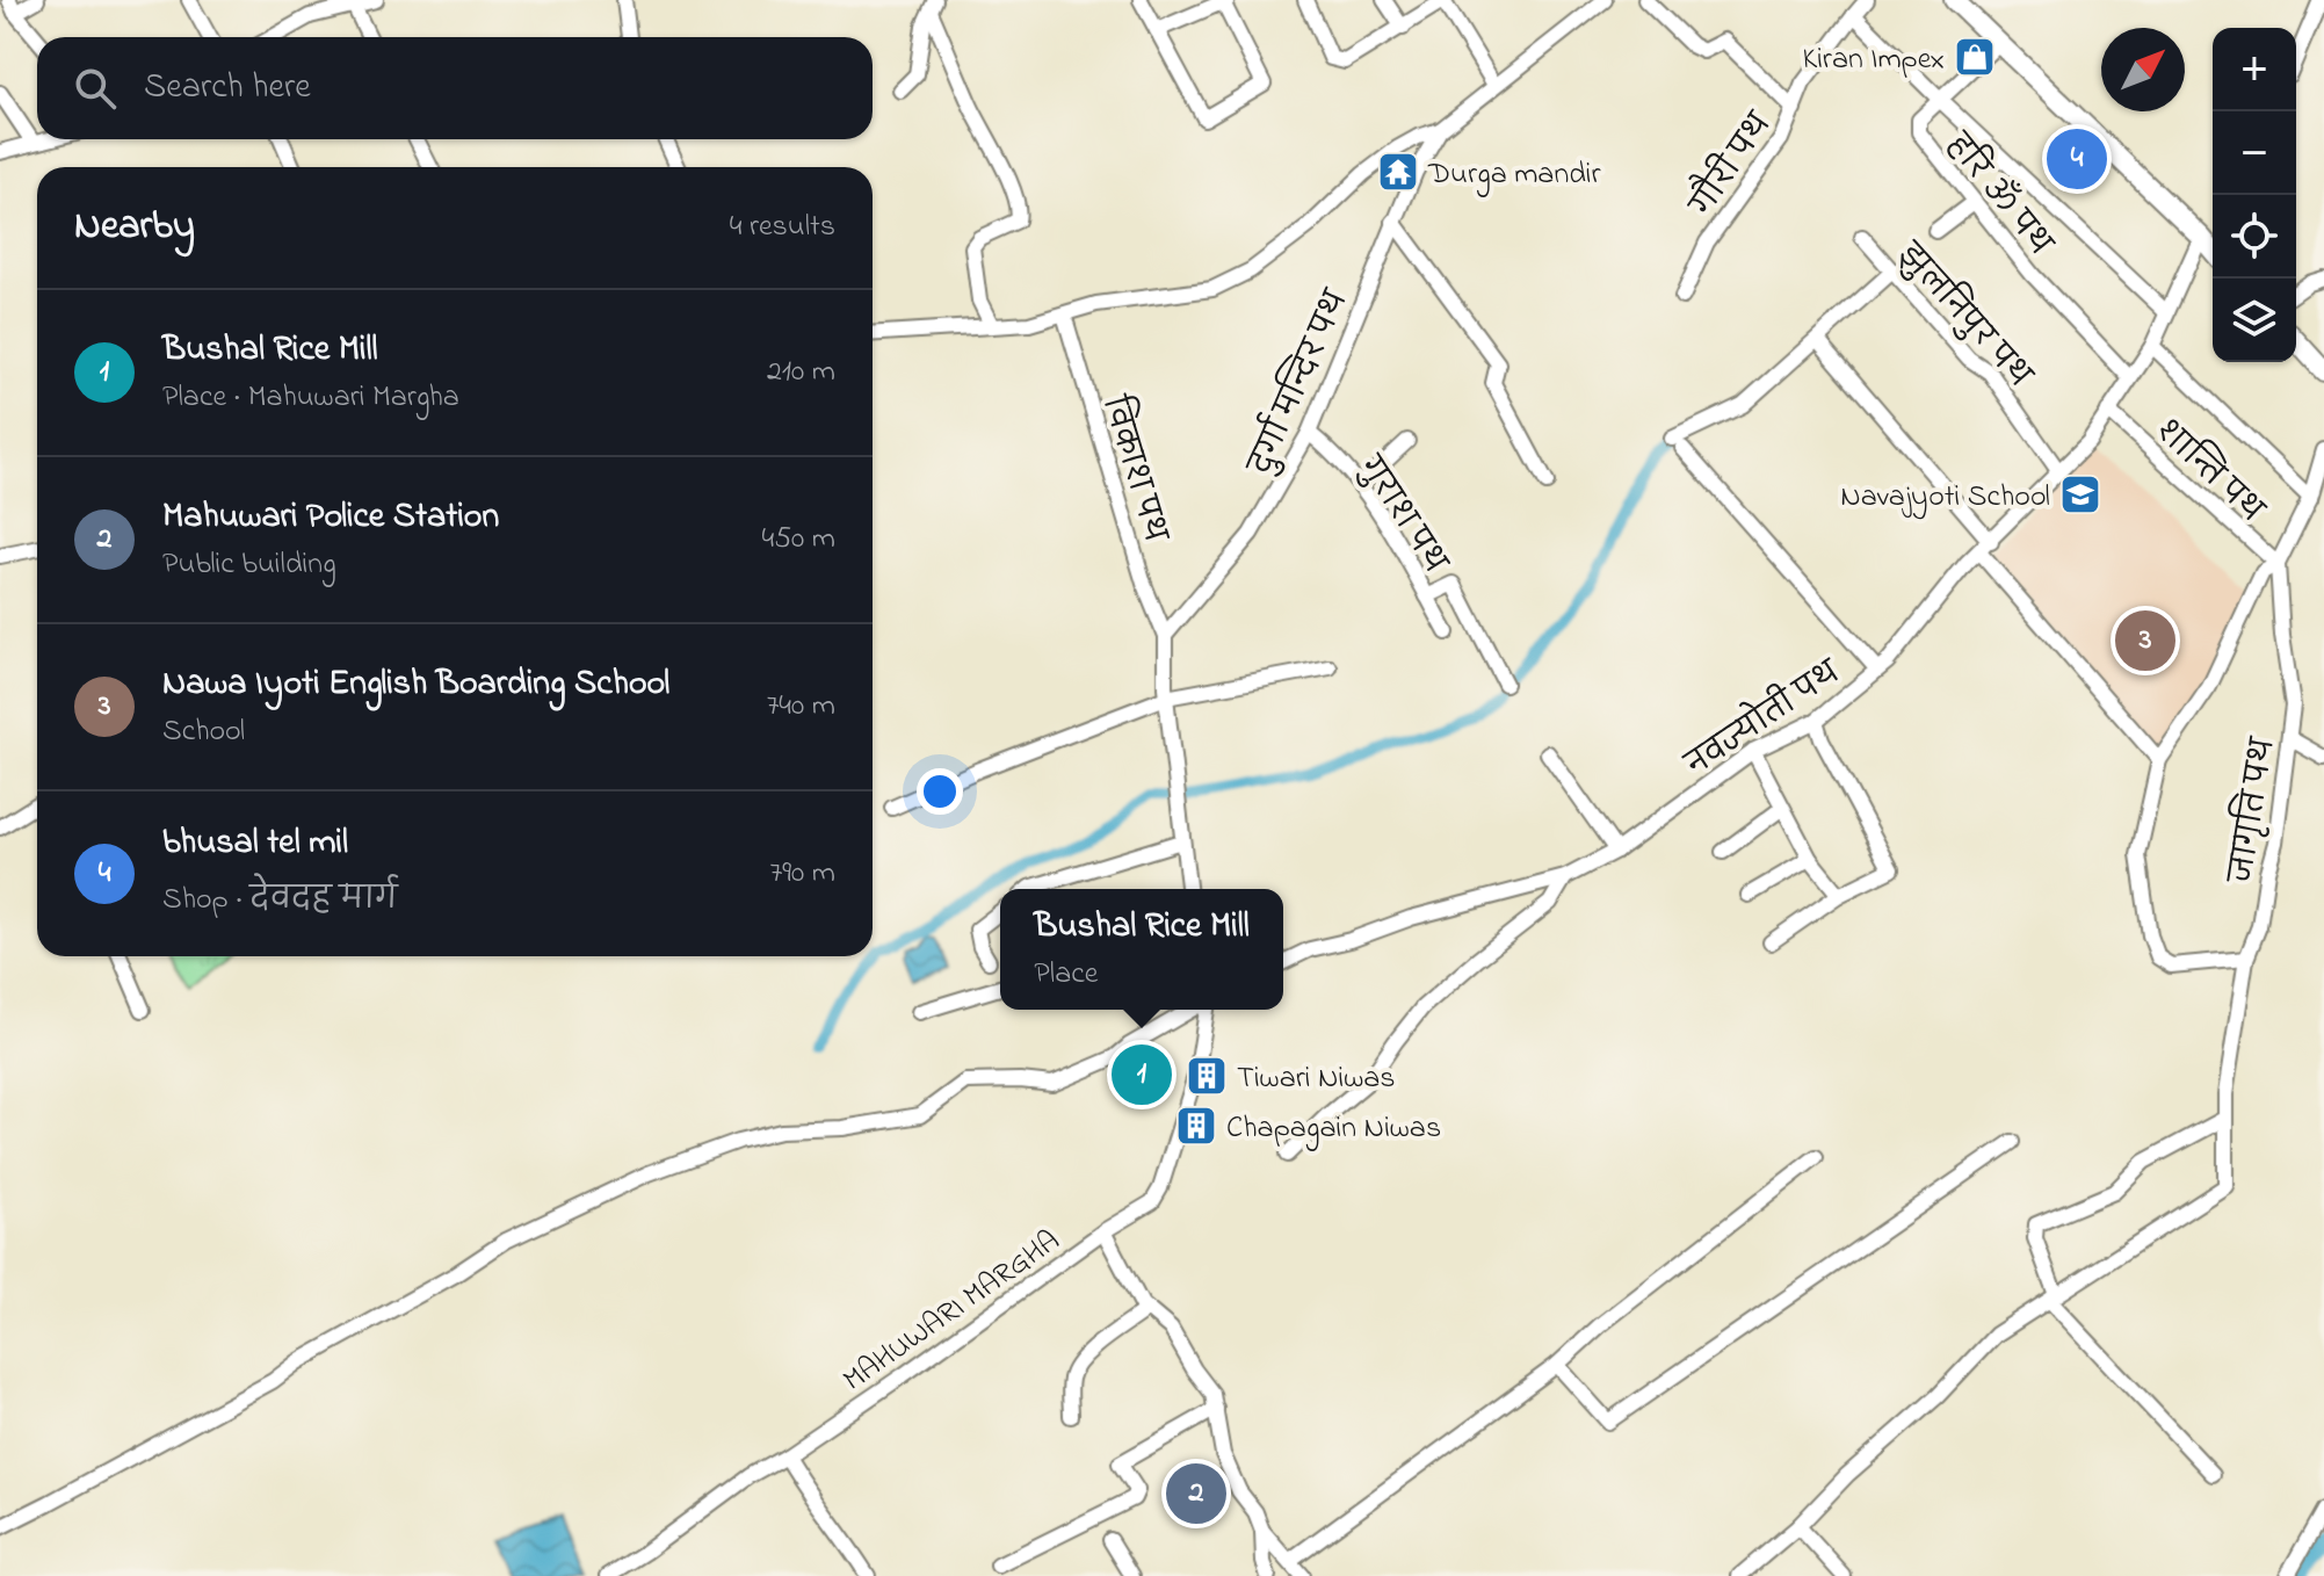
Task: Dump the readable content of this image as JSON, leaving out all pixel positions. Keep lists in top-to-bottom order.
{
  "streets": {
    "street": [
      "गौरी पथ",
      "हरि ॐ पथ",
      "झुलनिपुर पथ",
      "दुर्गा मन्दिर पथ",
      "विकाश पथ",
      "शान्ति पथ",
      "गुराश पथ",
      "नवज्योती पथ",
      "जागृति पथ",
      "MAHUWARI MARGHA"
    ]
  },
  "crossings": [
    ["हरि ॐ पथ", "नवज्योती पथ"],
    ["झुलनिपुर पथ", "नवज्योती पथ"],
    ["दुर्गा मन्दिर पथ", "विकाश पथ"],
    ["दुर्गा मन्दिर पथ", "गुराश पथ"],
    ["शान्ति पथ", "नवज्योती पथ"],
    ["शान्ति पथ", "जागृति पथ"]
  ],
  "places": {
    "shop": ["Kiran Impex"],
    "temple": ["Durga mandir"],
    "school or university": ["Navajyoti School"],
    "building": ["Tiwari Niwas", "Chapagain Niwas"]
  },
  "north": "top right",
  "page": {
    "map_buttons": ["+", "−"],
    "search": "Search here",
    "pins": [
      "4",
      "3",
      "1",
      "2"
    ],
    "heading": ["Nearby", "4 results"],
    "list": [
      {
        "mark": "1",
        "name": "Bushal Rice Mill",
        "note": "Place · Mahuwari Margha",
        "value": "210 m"
      },
      {
        "mark": "2",
        "name": "Mahuwari Police Station",
        "note": "Public building",
        "value": "450 m"
      },
      {
        "mark": "3",
        "name": "Nawa Iyoti English Boarding School",
        "note": "School",
        "value": "740 m"
      },
      {
        "mark": "4",
        "name": "bhusal tel mil",
        "note": "Shop · देवदह मार्ग",
        "value": "790 m"
      }
    ],
    "popup": ["Bushal Rice Mill", "Place"]
  }
}
